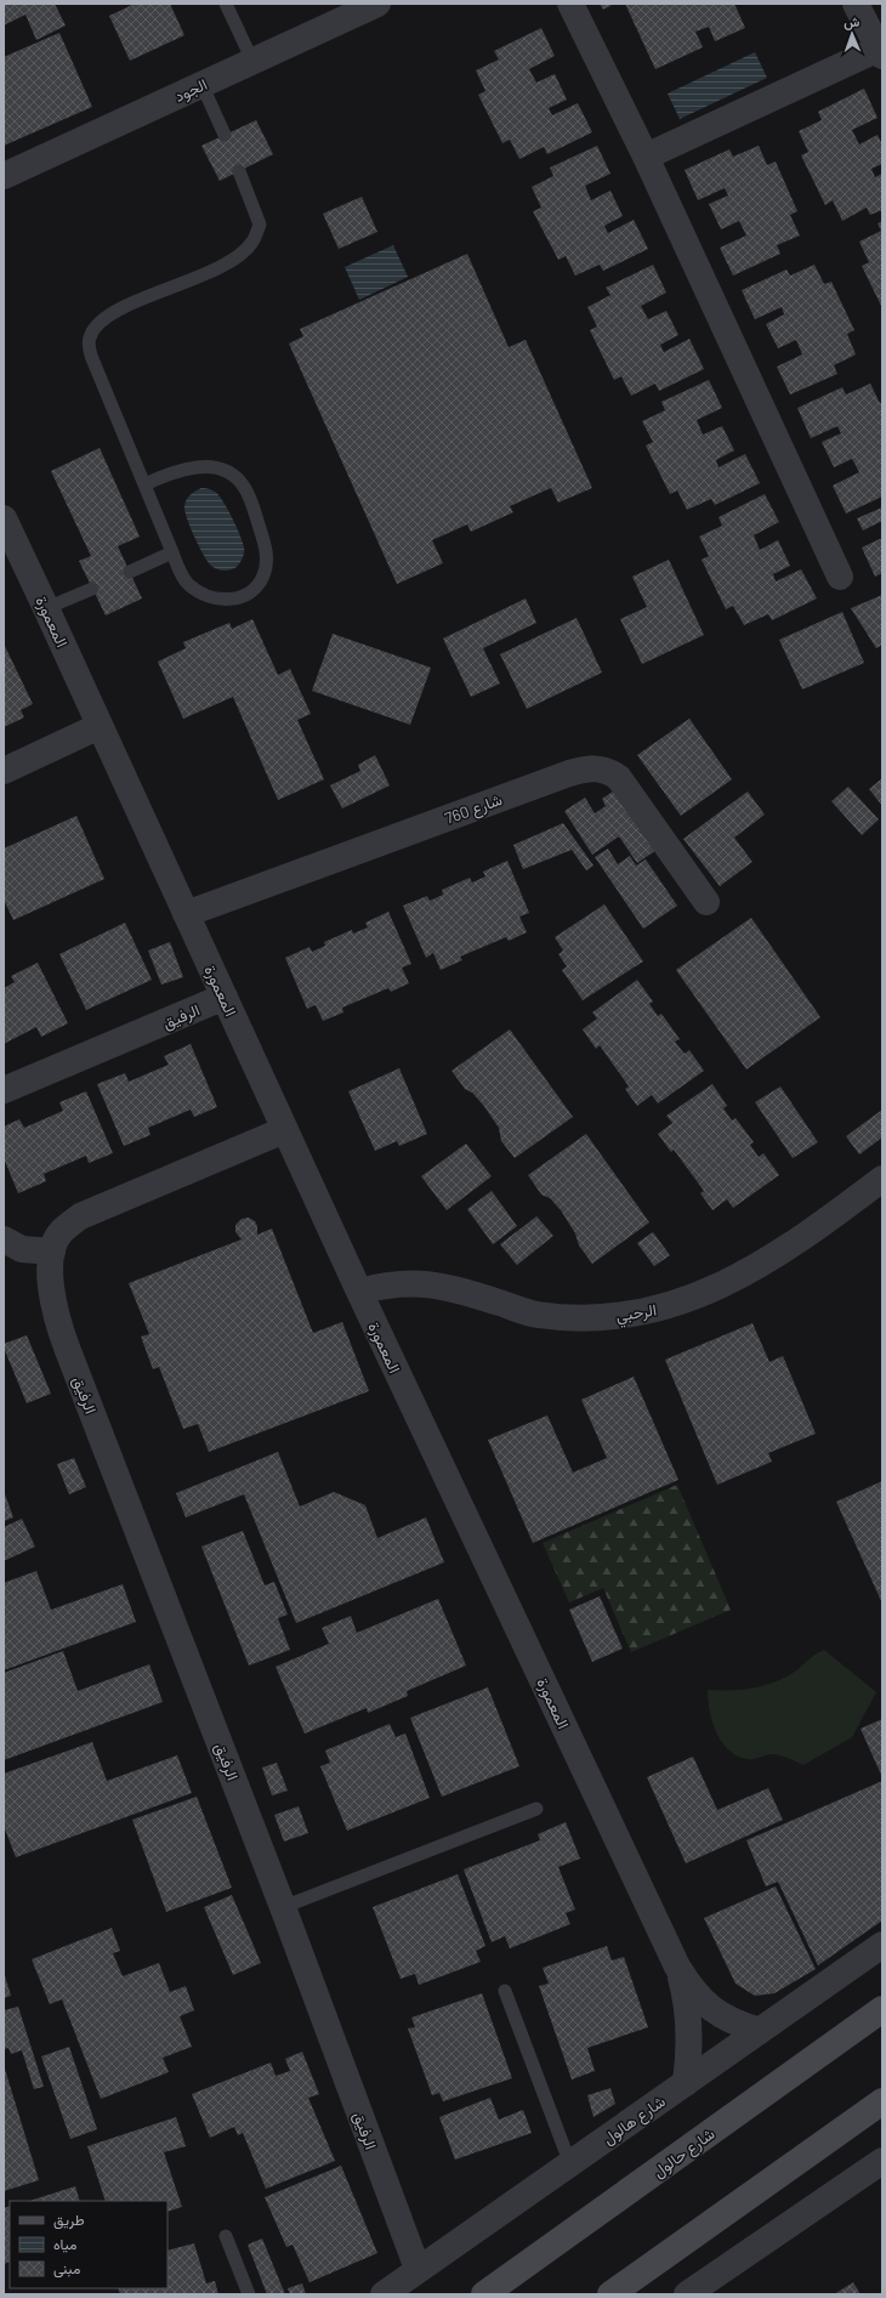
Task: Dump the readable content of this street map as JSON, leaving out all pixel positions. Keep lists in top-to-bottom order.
{
  "streets": {
    "main road": ["شارع حالول"],
    "street": [
      "الجود",
      "المعمورة",
      "شارع 760",
      "الرفيق",
      "الرحبي",
      "شارع هالول"
    ]
  },
  "crossings": [
    ["المعمورة", "شارع 760"],
    ["المعمورة", "الرفيق"],
    ["المعمورة", "الرحبي"],
    ["المعمورة", "شارع هالول"],
    ["الرفيق", "شارع هالول"]
  ],
  "legend": ["طريق", "مياه", "مبنى"],
  "north": "top"
}
